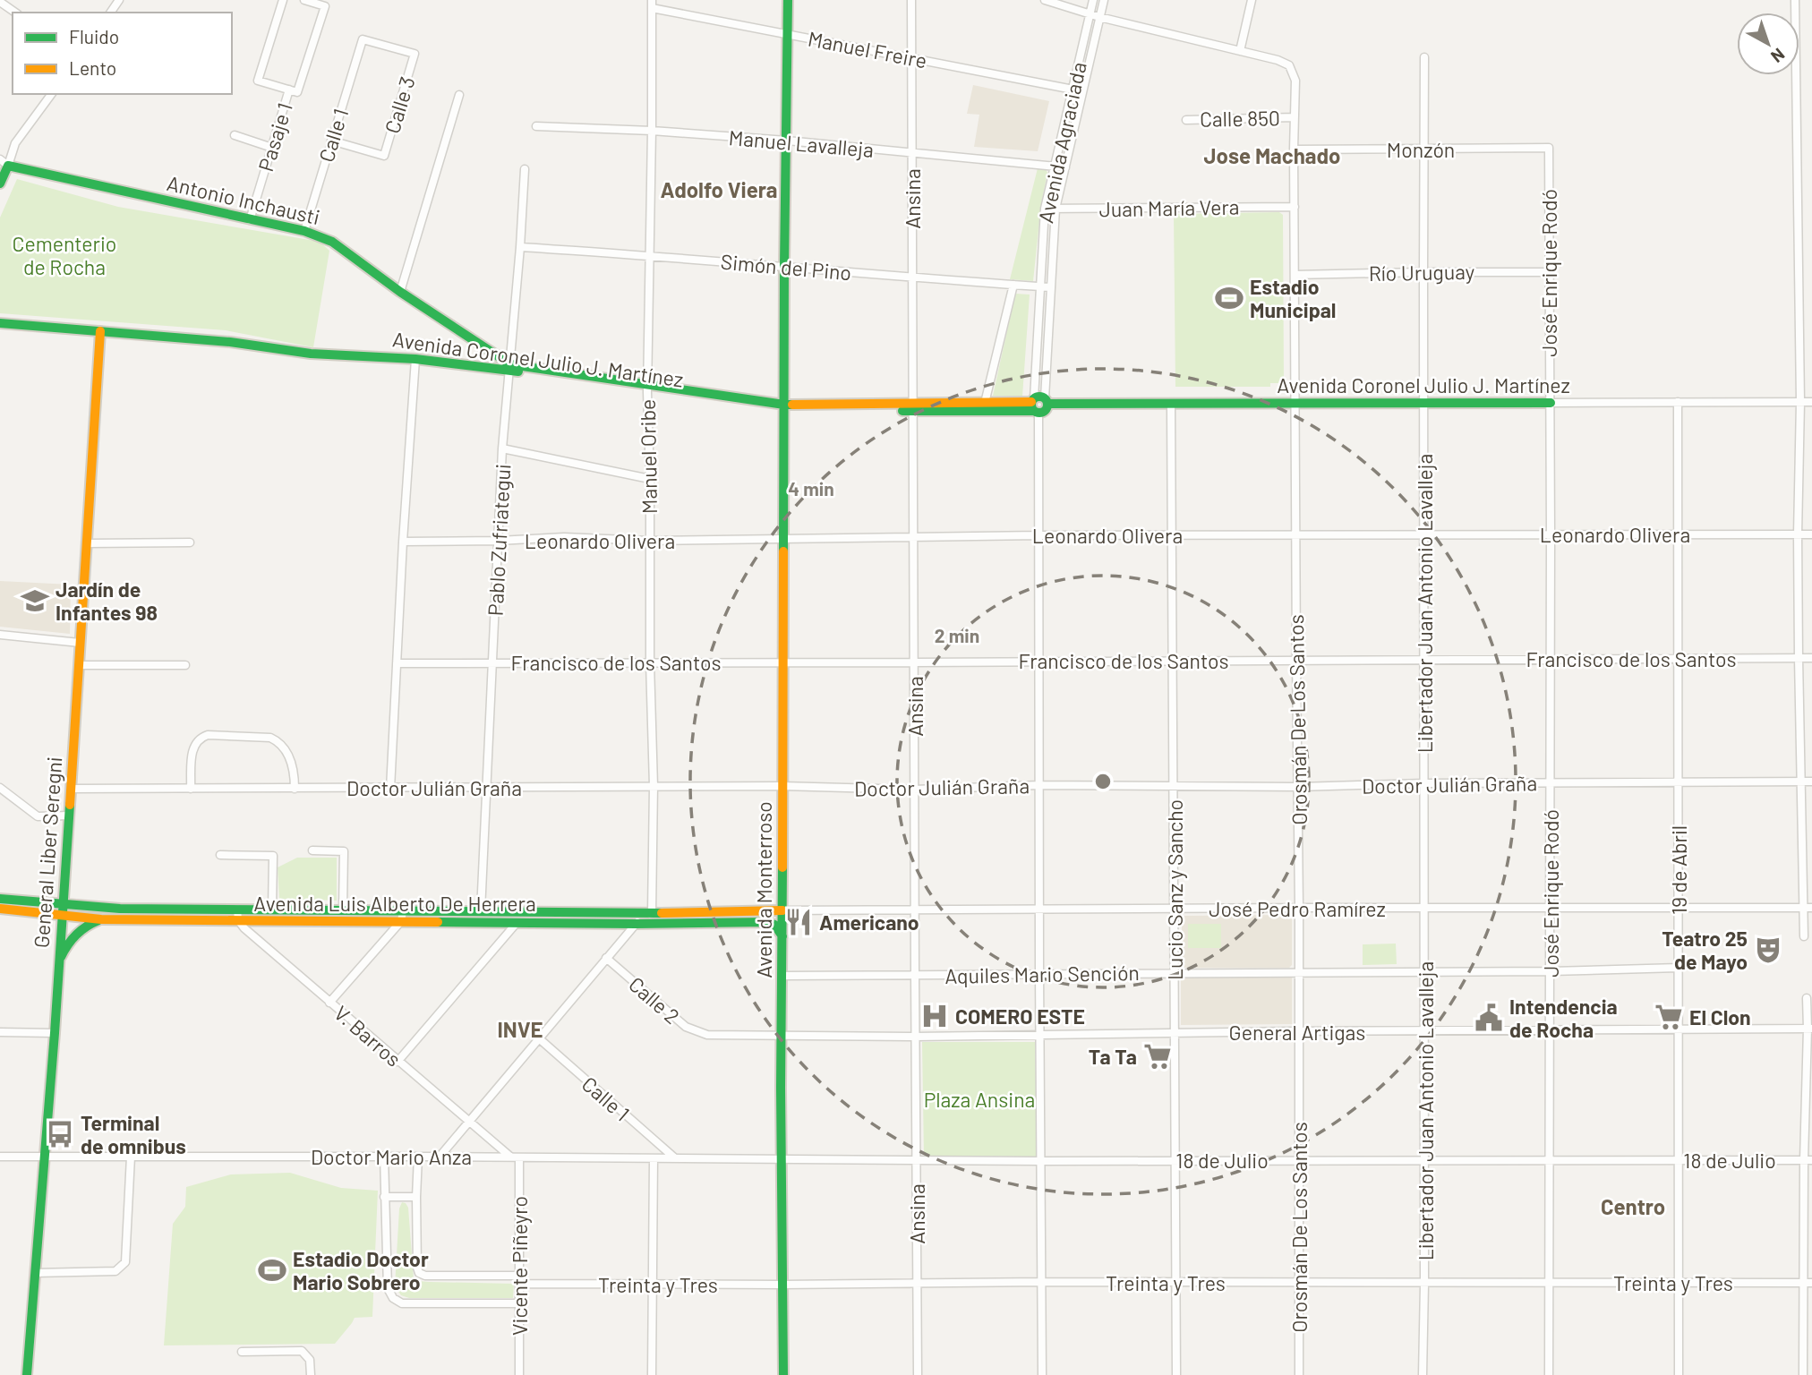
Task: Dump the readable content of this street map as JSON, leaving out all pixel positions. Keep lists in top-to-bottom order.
{
  "streets": {
    "street": [
      "Manuel Freire",
      "Calle 3",
      "Calle 850",
      "Calle 1",
      "Pasaje 1",
      "Avenida Agraciada",
      "Manuel Lavalleja",
      "Monzón",
      "Ansina",
      "Antonio Inchausti",
      "Juan María Vera",
      "Simón del Pino",
      "Río Uruguay",
      "José Enrique Rodó",
      "Avenida Coronel Julio J. Martínez",
      "Manuel Oribe",
      "Leonardo Olivera",
      "Pablo Zufriategui",
      "Libertador Juan Antonio Lavalleja",
      "Francisco de los Santos",
      "Orosmán De Los Santos",
      "Doctor Julián Graña",
      "General Liber Seregni",
      "19 de Abril",
      "Avenida Monterroso",
      "Lucio Sanz y Sancho",
      "Avenida Luis Alberto De Herrera",
      "José Pedro Ramírez",
      "Aquiles Mario Sención",
      "Calle 2",
      "General Artigas",
      "V. Barros",
      "Doctor Mario Anza",
      "18 de Julio",
      "Vicente Piñeyro",
      "Treinta y Tres"
    ]
  },
  "crossings": [
    ["Manuel Freire", "Avenida Agraciada"],
    ["Manuel Freire", "Ansina"],
    ["Manuel Freire", "Manuel Oribe"],
    ["Manuel Freire", "Avenida Monterroso"],
    ["Calle 3", "Calle 1"],
    ["Calle 850", "Orosmán De Los Santos"],
    ["Calle 1", "Antonio Inchausti"],
    ["Calle 1", "Doctor Mario Anza"],
    ["Pasaje 1", "Antonio Inchausti"],
    ["Avenida Agraciada", "Manuel Lavalleja"],
    ["Avenida Agraciada", "Juan María Vera"],
    ["Avenida Agraciada", "Simón del Pino"],
    ["Avenida Agraciada", "Avenida Coronel Julio J. Martínez"],
    ["Avenida Agraciada", "Leonardo Olivera"],
    ["Avenida Agraciada", "Francisco de los Santos"],
    ["Avenida Agraciada", "Doctor Julián Graña"],
    ["Avenida Agraciada", "José Pedro Ramírez"],
    ["Avenida Agraciada", "Aquiles Mario Sención"],
    ["Avenida Agraciada", "General Artigas"],
    ["Avenida Agraciada", "18 de Julio"],
    ["Avenida Agraciada", "Treinta y Tres"],
    ["Manuel Lavalleja", "Ansina"],
    ["Manuel Lavalleja", "Manuel Oribe"],
    ["Manuel Lavalleja", "Avenida Monterroso"],
    ["Monzón", "José Enrique Rodó"],
    ["Monzón", "Libertador Juan Antonio Lavalleja"],
    ["Monzón", "Orosmán De Los Santos"],
    ["Ansina", "Simón del Pino"],
    ["Ansina", "Avenida Coronel Julio J. Martínez"],
    ["Ansina", "Leonardo Olivera"],
    ["Ansina", "Francisco de los Santos"],
    ["Ansina", "Doctor Julián Graña"],
    ["Ansina", "José Pedro Ramírez"],
    ["Ansina", "Aquiles Mario Sención"],
    ["Ansina", "General Artigas"],
    ["Ansina", "18 de Julio"],
    ["Ansina", "Treinta y Tres"],
    ["Antonio Inchausti", "Avenida Coronel Julio J. Martínez"],
    ["Antonio Inchausti", "Pablo Zufriategui"],
    ["Juan María Vera", "Orosmán De Los Santos"],
    ["Simón del Pino", "Manuel Oribe"],
    ["Simón del Pino", "Pablo Zufriategui"],
    ["Simón del Pino", "Avenida Monterroso"],
    ["Río Uruguay", "José Enrique Rodó"],
    ["Río Uruguay", "Libertador Juan Antonio Lavalleja"],
    ["Río Uruguay", "Orosmán De Los Santos"],
    ["José Enrique Rodó", "Avenida Coronel Julio J. Martínez"],
    ["José Enrique Rodó", "Leonardo Olivera"],
    ["José Enrique Rodó", "Francisco de los Santos"],
    ["José Enrique Rodó", "Doctor Julián Graña"],
    ["José Enrique Rodó", "José Pedro Ramírez"],
    ["José Enrique Rodó", "Aquiles Mario Sención"],
    ["José Enrique Rodó", "General Artigas"],
    ["José Enrique Rodó", "18 de Julio"],
    ["José Enrique Rodó", "Treinta y Tres"],
    ["Avenida Coronel Julio J. Martínez", "Manuel Oribe"],
    ["Avenida Coronel Julio J. Martínez", "Pablo Zufriategui"],
    ["Avenida Coronel Julio J. Martínez", "Libertador Juan Antonio Lavalleja"],
    ["Avenida Coronel Julio J. Martínez", "Orosmán De Los Santos"],
    ["Avenida Coronel Julio J. Martínez", "General Liber Seregni"],
    ["Avenida Coronel Julio J. Martínez", "19 de Abril"],
    ["Avenida Coronel Julio J. Martínez", "Avenida Monterroso"],
    ["Avenida Coronel Julio J. Martínez", "Lucio Sanz y Sancho"],
    ["Manuel Oribe", "Leonardo Olivera"],
    ["Manuel Oribe", "Francisco de los Santos"],
    ["Manuel Oribe", "Doctor Julián Graña"],
    ["Manuel Oribe", "Avenida Luis Alberto De Herrera"],
    ["Leonardo Olivera", "Pablo Zufriategui"],
    ["Leonardo Olivera", "Libertador Juan Antonio Lavalleja"],
    ["Leonardo Olivera", "Orosmán De Los Santos"],
    ["Leonardo Olivera", "19 de Abril"],
    ["Leonardo Olivera", "Avenida Monterroso"],
    ["Leonardo Olivera", "Lucio Sanz y Sancho"],
    ["Pablo Zufriategui", "Francisco de los Santos"],
    ["Pablo Zufriategui", "Doctor Julián Graña"],
    ["Pablo Zufriategui", "Avenida Luis Alberto De Herrera"],
    ["Libertador Juan Antonio Lavalleja", "Francisco de los Santos"],
    ["Libertador Juan Antonio Lavalleja", "Doctor Julián Graña"],
    ["Libertador Juan Antonio Lavalleja", "José Pedro Ramírez"],
    ["Libertador Juan Antonio Lavalleja", "Aquiles Mario Sención"],
    ["Libertador Juan Antonio Lavalleja", "General Artigas"],
    ["Libertador Juan Antonio Lavalleja", "18 de Julio"],
    ["Libertador Juan Antonio Lavalleja", "Treinta y Tres"],
    ["Francisco de los Santos", "Orosmán De Los Santos"],
    ["Francisco de los Santos", "19 de Abril"],
    ["Francisco de los Santos", "Avenida Monterroso"],
    ["Francisco de los Santos", "Lucio Sanz y Sancho"],
    ["Orosmán De Los Santos", "Doctor Julián Graña"],
    ["Orosmán De Los Santos", "José Pedro Ramírez"],
    ["Orosmán De Los Santos", "Aquiles Mario Sención"],
    ["Orosmán De Los Santos", "General Artigas"],
    ["Orosmán De Los Santos", "18 de Julio"],
    ["Orosmán De Los Santos", "Treinta y Tres"],
    ["Doctor Julián Graña", "General Liber Seregni"],
    ["Doctor Julián Graña", "19 de Abril"],
    ["Doctor Julián Graña", "Avenida Monterroso"],
    ["Doctor Julián Graña", "Lucio Sanz y Sancho"],
    ["General Liber Seregni", "Avenida Luis Alberto De Herrera"],
    ["General Liber Seregni", "Doctor Mario Anza"],
    ["19 de Abril", "José Pedro Ramírez"],
    ["19 de Abril", "Aquiles Mario Sención"],
    ["19 de Abril", "General Artigas"],
    ["19 de Abril", "18 de Julio"],
    ["19 de Abril", "Treinta y Tres"],
    ["Avenida Monterroso", "Avenida Luis Alberto De Herrera"],
    ["Avenida Monterroso", "José Pedro Ramírez"],
    ["Avenida Monterroso", "Aquiles Mario Sención"],
    ["Avenida Monterroso", "Calle 2"],
    ["Avenida Monterroso", "General Artigas"],
    ["Avenida Monterroso", "Doctor Mario Anza"],
    ["Avenida Monterroso", "18 de Julio"],
    ["Avenida Monterroso", "Treinta y Tres"],
    ["Lucio Sanz y Sancho", "José Pedro Ramírez"],
    ["Lucio Sanz y Sancho", "Aquiles Mario Sención"],
    ["Lucio Sanz y Sancho", "General Artigas"],
    ["Lucio Sanz y Sancho", "18 de Julio"],
    ["Lucio Sanz y Sancho", "Treinta y Tres"],
    ["Avenida Luis Alberto De Herrera", "José Pedro Ramírez"],
    ["Avenida Luis Alberto De Herrera", "V. Barros"],
    ["Calle 2", "General Artigas"],
    ["V. Barros", "Doctor Mario Anza"],
    ["Doctor Mario Anza", "18 de Julio"],
    ["Doctor Mario Anza", "Vicente Piñeyro"],
    ["Vicente Piñeyro", "Treinta y Tres"]
  ],
  "districts": [
    "Jose Machado",
    "Adolfo Viera",
    "INVE",
    "Centro"
  ],
  "parks": ["Cementerio de Rocha", "Plaza Ansina"],
  "places": {
    "sports": ["Estadio Municipal", "Estadio Doctor Mario Sobrero"],
    "school or university": ["Jardín de Infantes 98"],
    "restaurant": ["Americano"],
    "theatre": ["Teatro 25 de Mayo"],
    "hospital": ["COMERO ESTE"],
    "supermarket": ["El Clon", "Ta Ta"],
    "public building": ["Intendencia de Rocha"],
    "bus stop": ["Terminal de omnibus"]
  },
  "legend": ["Fluido", "Lento"],
  "north": "bottom right",
  "rings": ["4 min", "2 min"]
}
